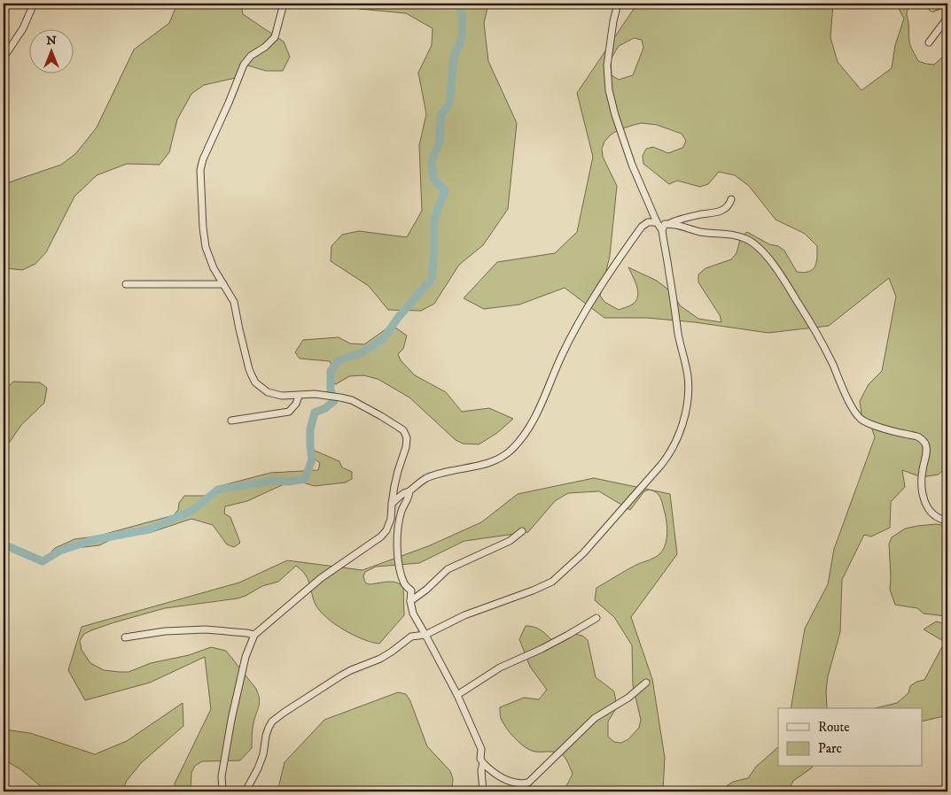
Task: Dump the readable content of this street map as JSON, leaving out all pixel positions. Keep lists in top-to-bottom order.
{
  "legend": ["Route", "Parc"],
  "north": "top"
}
